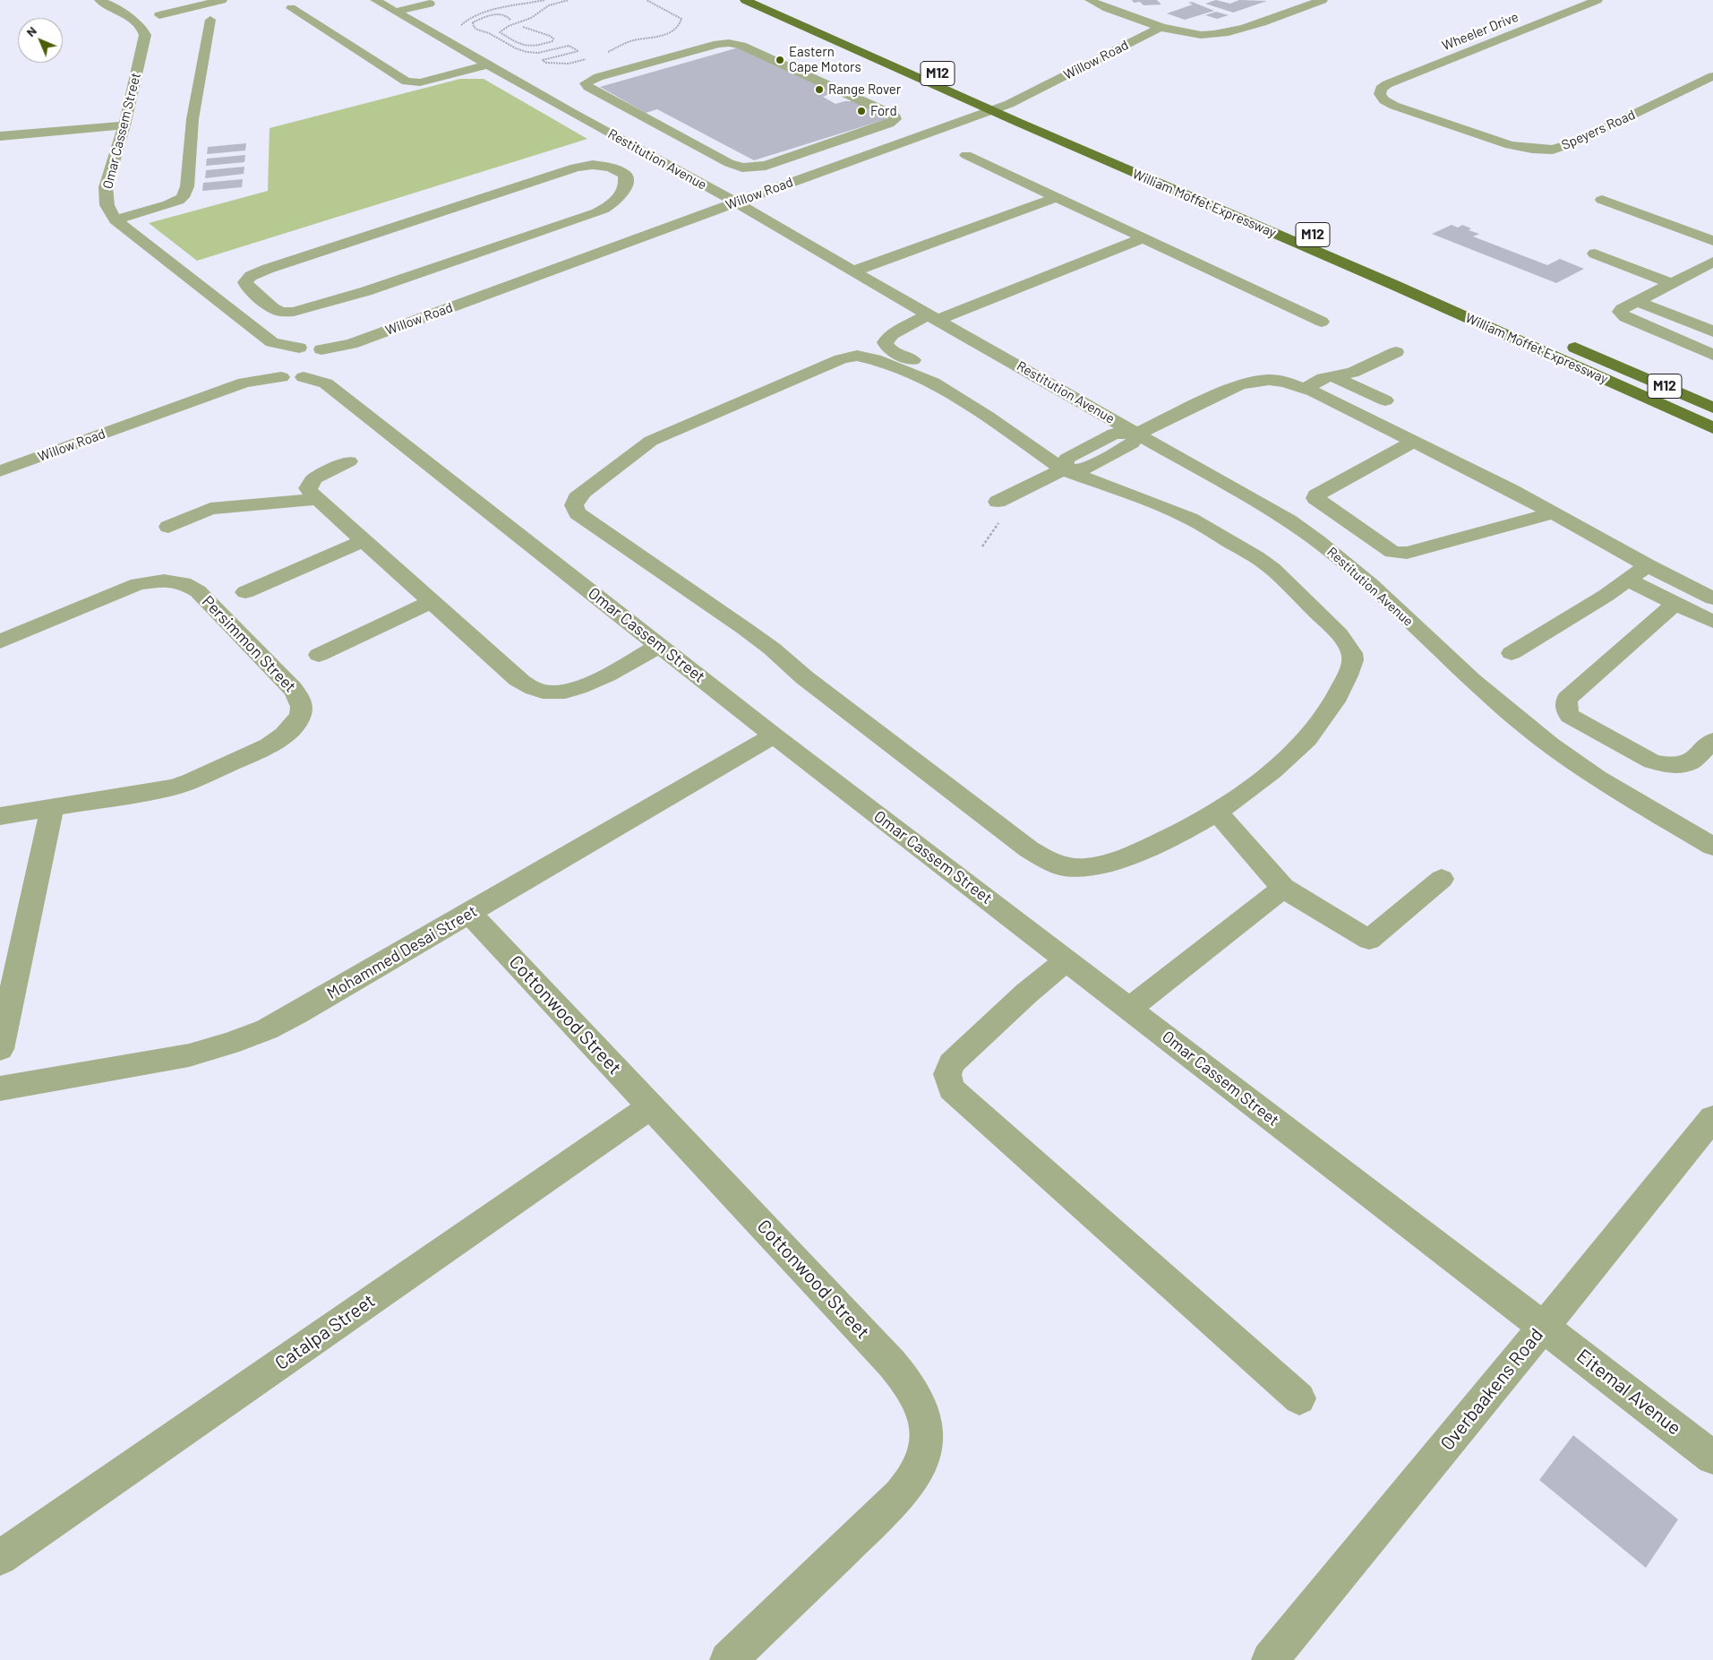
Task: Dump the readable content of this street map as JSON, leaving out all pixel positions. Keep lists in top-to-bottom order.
{
  "streets": {
    "main road": ["M12", "William Moffet Expressway"],
    "street": [
      "Wheeler Drive",
      "Willow Road",
      "Speyers Road",
      "Omar Cassem Street",
      "Restitution Avenue",
      "Persimmon Street",
      "Mohammed Desai Street",
      "Cottonwood Street",
      "Catalpa Street",
      "Overbaakens Road",
      "Eitemal Avenue"
    ]
  },
  "crossings": [
    ["Wheeler Drive", "Speyers Road"],
    ["Willow Road", "Omar Cassem Street"],
    ["Willow Road", "Restitution Avenue"],
    ["Willow Road", "William Moffet Expressway"],
    ["Omar Cassem Street", "Mohammed Desai Street"],
    ["Omar Cassem Street", "Overbaakens Road"],
    ["Omar Cassem Street", "Eitemal Avenue"],
    ["Mohammed Desai Street", "Cottonwood Street"],
    ["Cottonwood Street", "Catalpa Street"],
    ["Overbaakens Road", "Eitemal Avenue"]
  ],
  "places": ["Eastern Cape Motors", "Range Rover", "Ford"],
  "north": "top left"
}
